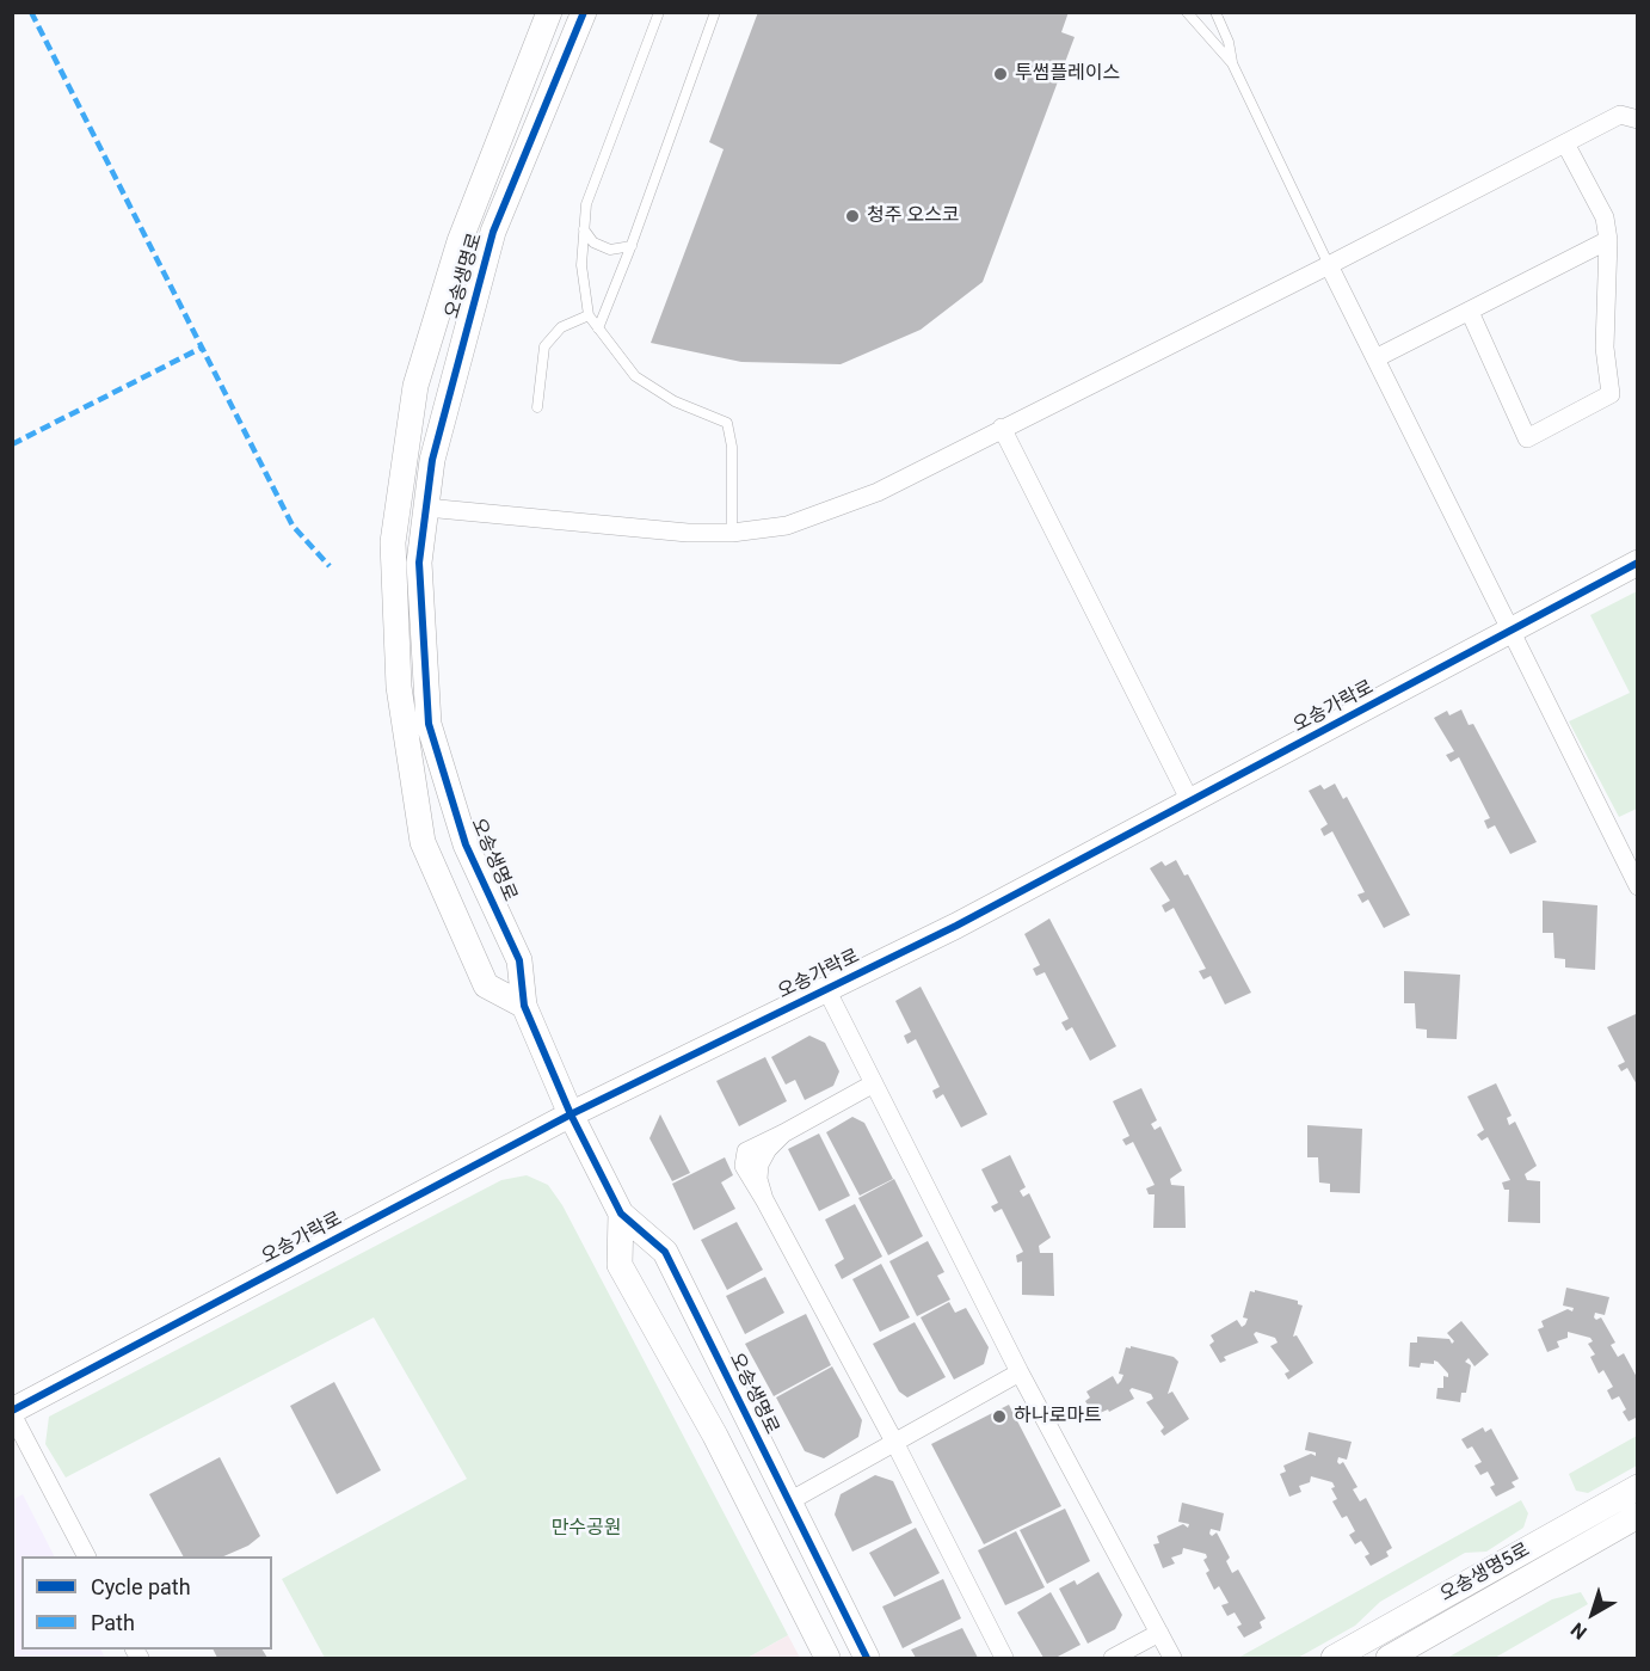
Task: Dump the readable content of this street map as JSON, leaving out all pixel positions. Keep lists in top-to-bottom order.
{
  "streets": {
    "street": ["오송생명로", "오송가락로", "오송생명5로"]
  },
  "crossings": [
    ["오송생명로", "오송가락로"]
  ],
  "parks": ["만수공원"],
  "places": ["투썸플레이스", "청주 오스코", "하나로마트"],
  "legend": ["Cycle path", "Path"],
  "north": "bottom left"
}
